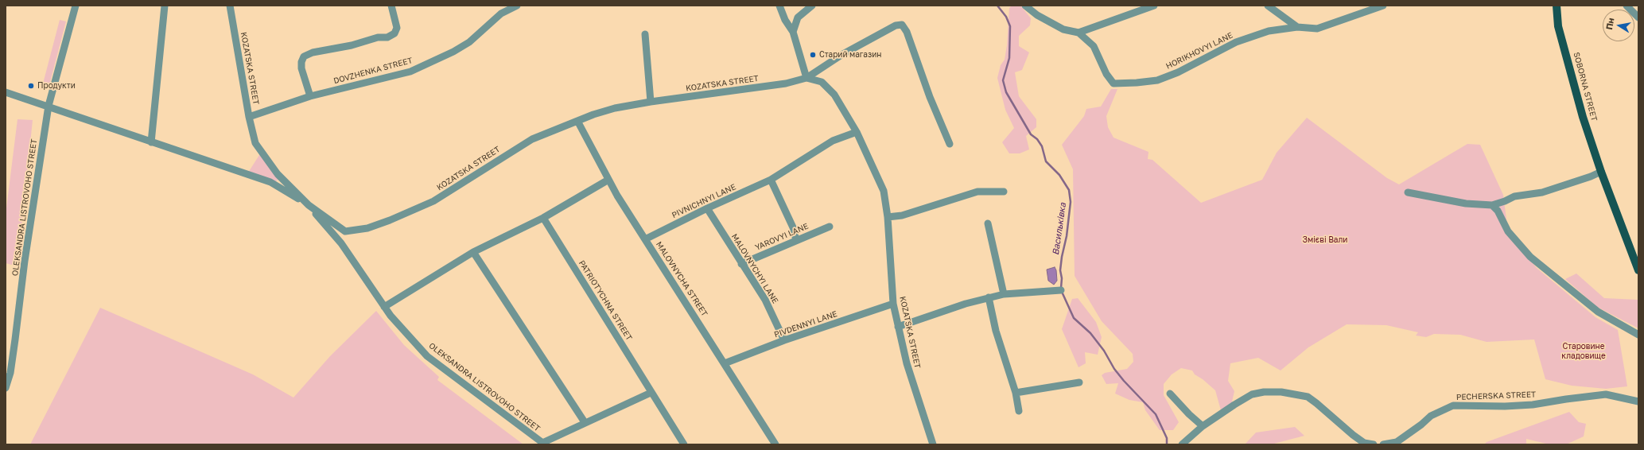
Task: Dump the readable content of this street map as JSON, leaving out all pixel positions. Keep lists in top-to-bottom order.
{
  "streets": {
    "main road": ["SOBORNA STREET"],
    "street": [
      "HORIKHOVYI LANE",
      "KOZATSKA STREET",
      "DOVZHENKA STREET",
      "PIVNICHNYI LANE",
      "OLEKSANDRA LISTROVOHO STREET",
      "YAROVYI LANE",
      "MALOVNYCHYI LANE",
      "MALOVNYCHA STREET",
      "PATRIOTYCHNA STREET",
      "PIVDENNYI LANE",
      "PECHERSKA STREET"
    ]
  },
  "crossings": [
    ["KOZATSKA STREET", "DOVZHENKA STREET"],
    ["KOZATSKA STREET", "PIVNICHNYI LANE"],
    ["KOZATSKA STREET", "OLEKSANDRA LISTROVOHO STREET"],
    ["KOZATSKA STREET", "MALOVNYCHA STREET"],
    ["KOZATSKA STREET", "PIVDENNYI LANE"],
    ["PIVNICHNYI LANE", "MALOVNYCHYI LANE"],
    ["PIVNICHNYI LANE", "MALOVNYCHA STREET"],
    ["YAROVYI LANE", "MALOVNYCHYI LANE"],
    ["MALOVNYCHYI LANE", "PIVDENNYI LANE"],
    ["MALOVNYCHA STREET", "PIVDENNYI LANE"]
  ],
  "water": ["Васильківка"],
  "parks": ["Змієві Вали", "Старовине кладовище"],
  "places": ["Старий магазин", "Продукти"],
  "north": "left"
}
